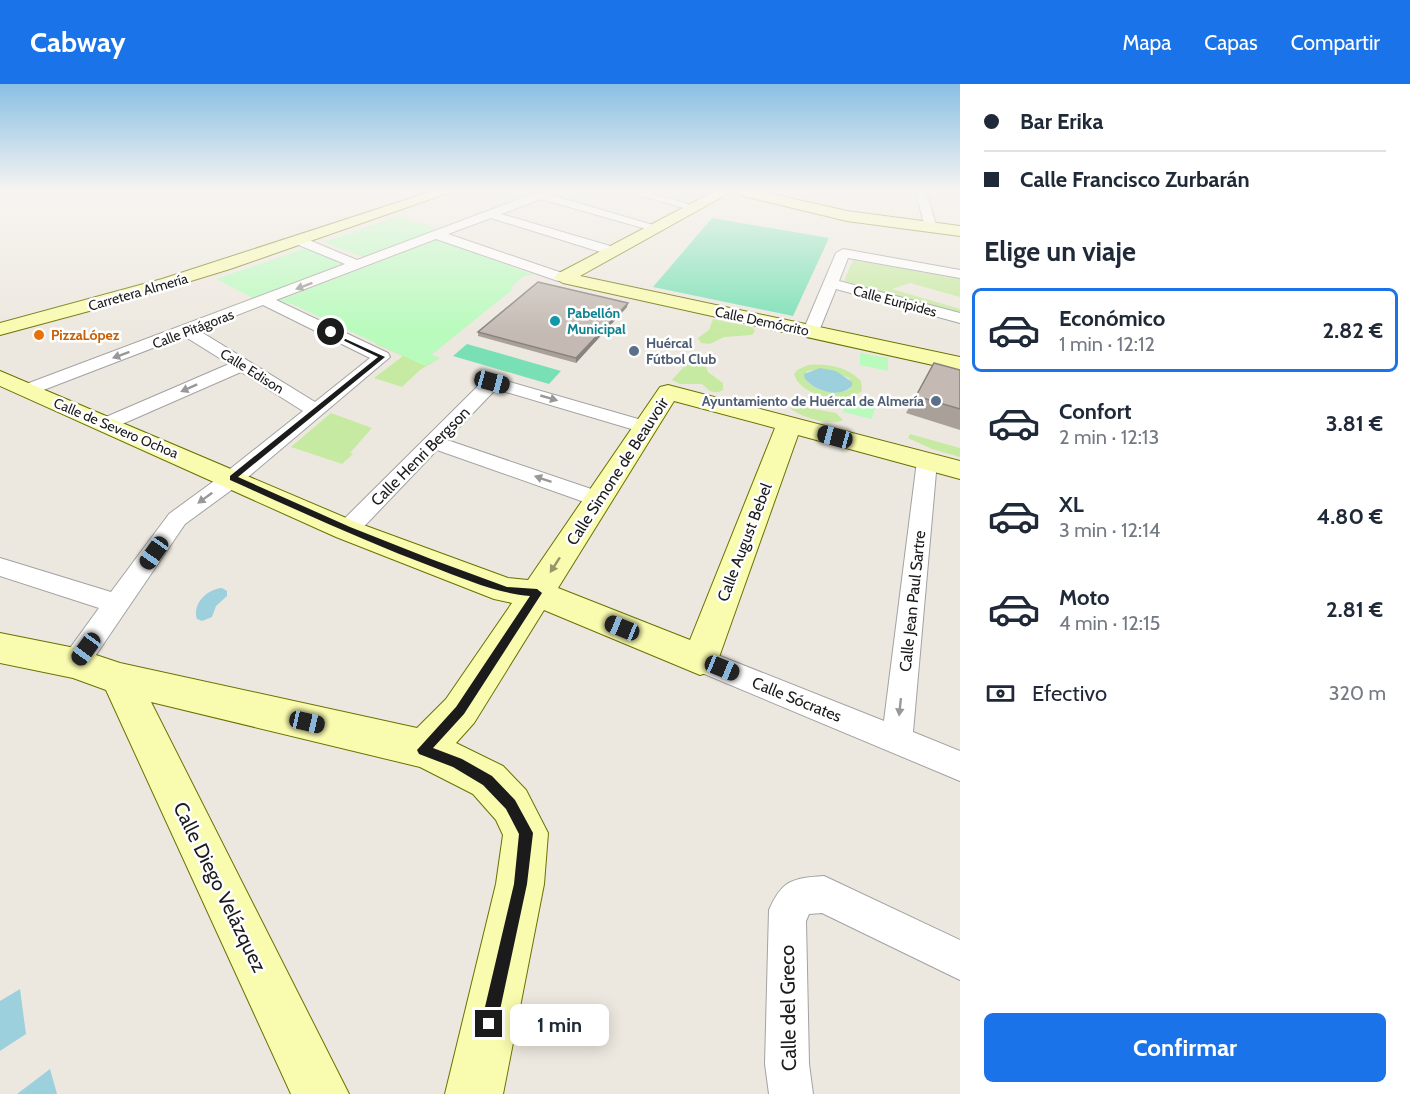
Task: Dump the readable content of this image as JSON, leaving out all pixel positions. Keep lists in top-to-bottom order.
{
  "streets": {
    "street": [
      "Carretera Almería",
      "Calle Euripides",
      "Calle Demócrito",
      "Calle Pitágoras",
      "Calle Edison",
      "Calle de Severo Ochoa",
      "Calle Henri Bergson",
      "Calle Simone de Beauvoir",
      "Calle August Bebel",
      "Calle Jean Paul Sartre",
      "Calle Sócrates",
      "Calle Diego Velázquez",
      "Calle del Greco"
    ]
  },
  "crossings": [
    ["Calle Pitágoras", "Calle Edison"],
    ["Calle Pitágoras", "Calle de Severo Ochoa"],
    ["Calle de Severo Ochoa", "Calle Sócrates"],
    ["Calle Henri Bergson", "Calle Simone de Beauvoir"],
    ["Calle Henri Bergson", "Calle Sócrates"],
    ["Calle Simone de Beauvoir", "Calle August Bebel"],
    ["Calle Simone de Beauvoir", "Calle Sócrates"],
    ["Calle August Bebel", "Calle Sócrates"],
    ["Calle Jean Paul Sartre", "Calle Sócrates"]
  ],
  "one_way": ["Calle Jean Paul Sartre"],
  "places": [
    "Pabellón Municipal",
    "PizzaLópez",
    "Huércal Fútbol Club",
    "Ayuntamiento de Huércal de Almería"
  ],
  "page": {
    "header": "Cabway",
    "nav": ["Mapa", "Capas", "Compartir"],
    "banner": ["Bar Erika", "Calle Francisco Zurbarán"],
    "heading": "Elige un viaje",
    "list": [
      {
        "name": "Económico",
        "note": "1 min · 12:12",
        "value": "2.82 €"
      },
      {
        "name": "Confort",
        "note": "2 min · 12:13",
        "value": "3.81 €"
      },
      {
        "name": "XL",
        "note": "3 min · 12:14",
        "value": "4.80 €"
      },
      {
        "name": "Moto",
        "note": "4 min · 12:15",
        "value": "2.81 €"
      }
    ],
    "pay": ["Efectivo", "320 m"],
    "buttons": "Confirmar",
    "bubble": "1 min"
  }
}
